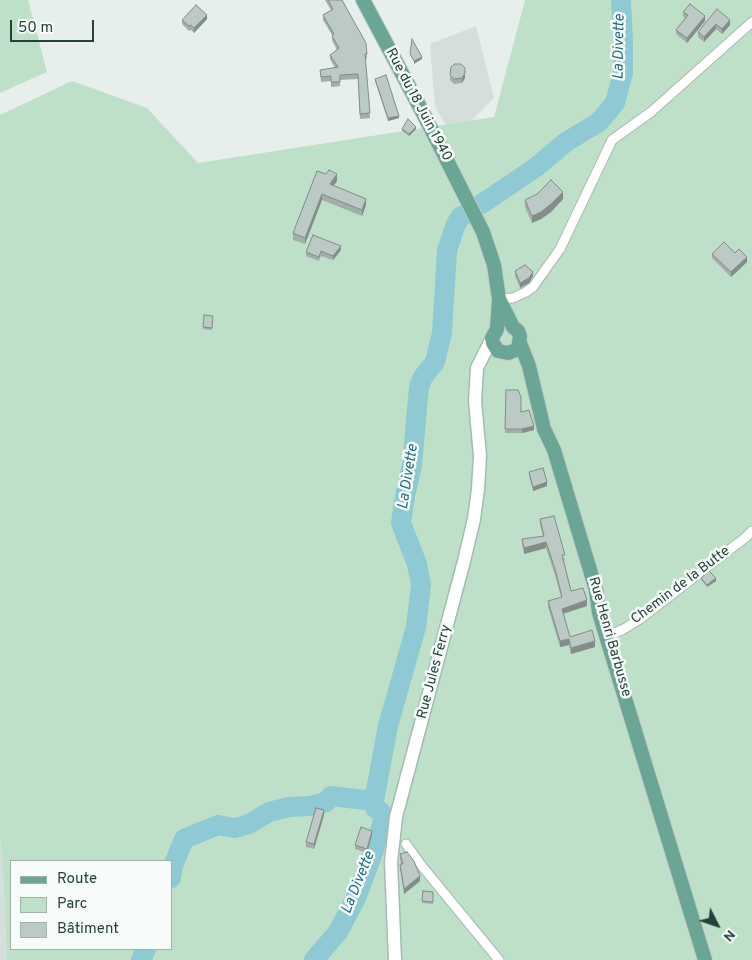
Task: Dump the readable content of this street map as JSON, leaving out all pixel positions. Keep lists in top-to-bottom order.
{
  "streets": {
    "main road": ["Rue du 18 Juin 1940", "Rue Henri Barbusse", "Rue Jules Ferry"],
    "street": ["Chemin de la Butte"]
  },
  "crossings": [
    ["Chemin de la Butte", "Rue Henri Barbusse"],
    ["Rue Henri Barbusse", "Rue Jules Ferry"]
  ],
  "water": ["La Divette"],
  "legend": ["Route", "Parc", "Bâtiment"],
  "scale_bar": "50 m",
  "north": "bottom right"
}
